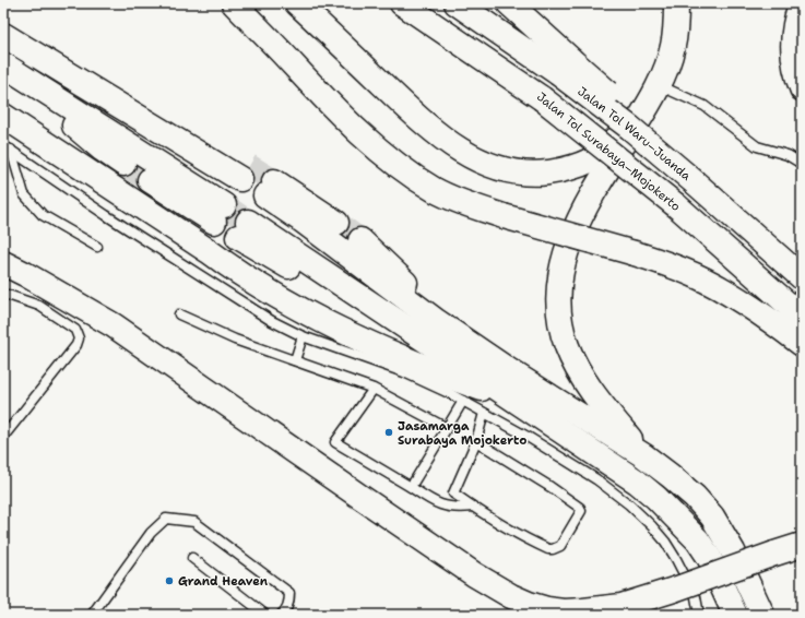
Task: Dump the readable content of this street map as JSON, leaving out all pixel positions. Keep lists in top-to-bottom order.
{
  "streets": {
    "highway": ["Jalan Tol Waru–Juanda", "Jalan Tol Surabaya–Mojokerto"]
  },
  "places": ["Jasamarga Surabaya Mojokerto", "Grand Heaven"]
}
